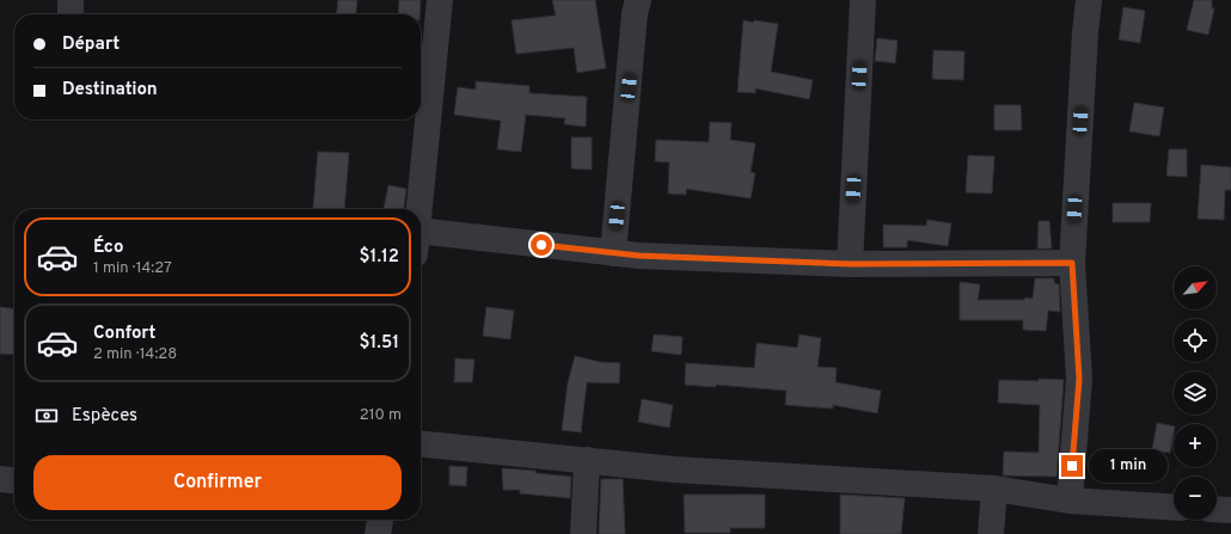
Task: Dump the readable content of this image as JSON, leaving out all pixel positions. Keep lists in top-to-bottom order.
{
  "north": "top right",
  "page": {
    "banner": ["Départ", "Destination"],
    "list": [
      {
        "name": "Éco",
        "note": "1 min · 14:27",
        "value": "$1.12"
      },
      {
        "name": "Confort",
        "note": "2 min · 14:28",
        "value": "$1.51"
      }
    ],
    "map_buttons": ["+", "−"],
    "pay": ["Espèces", "210 m"],
    "buttons": "Confirmer",
    "bubble": "1 min"
  }
}
